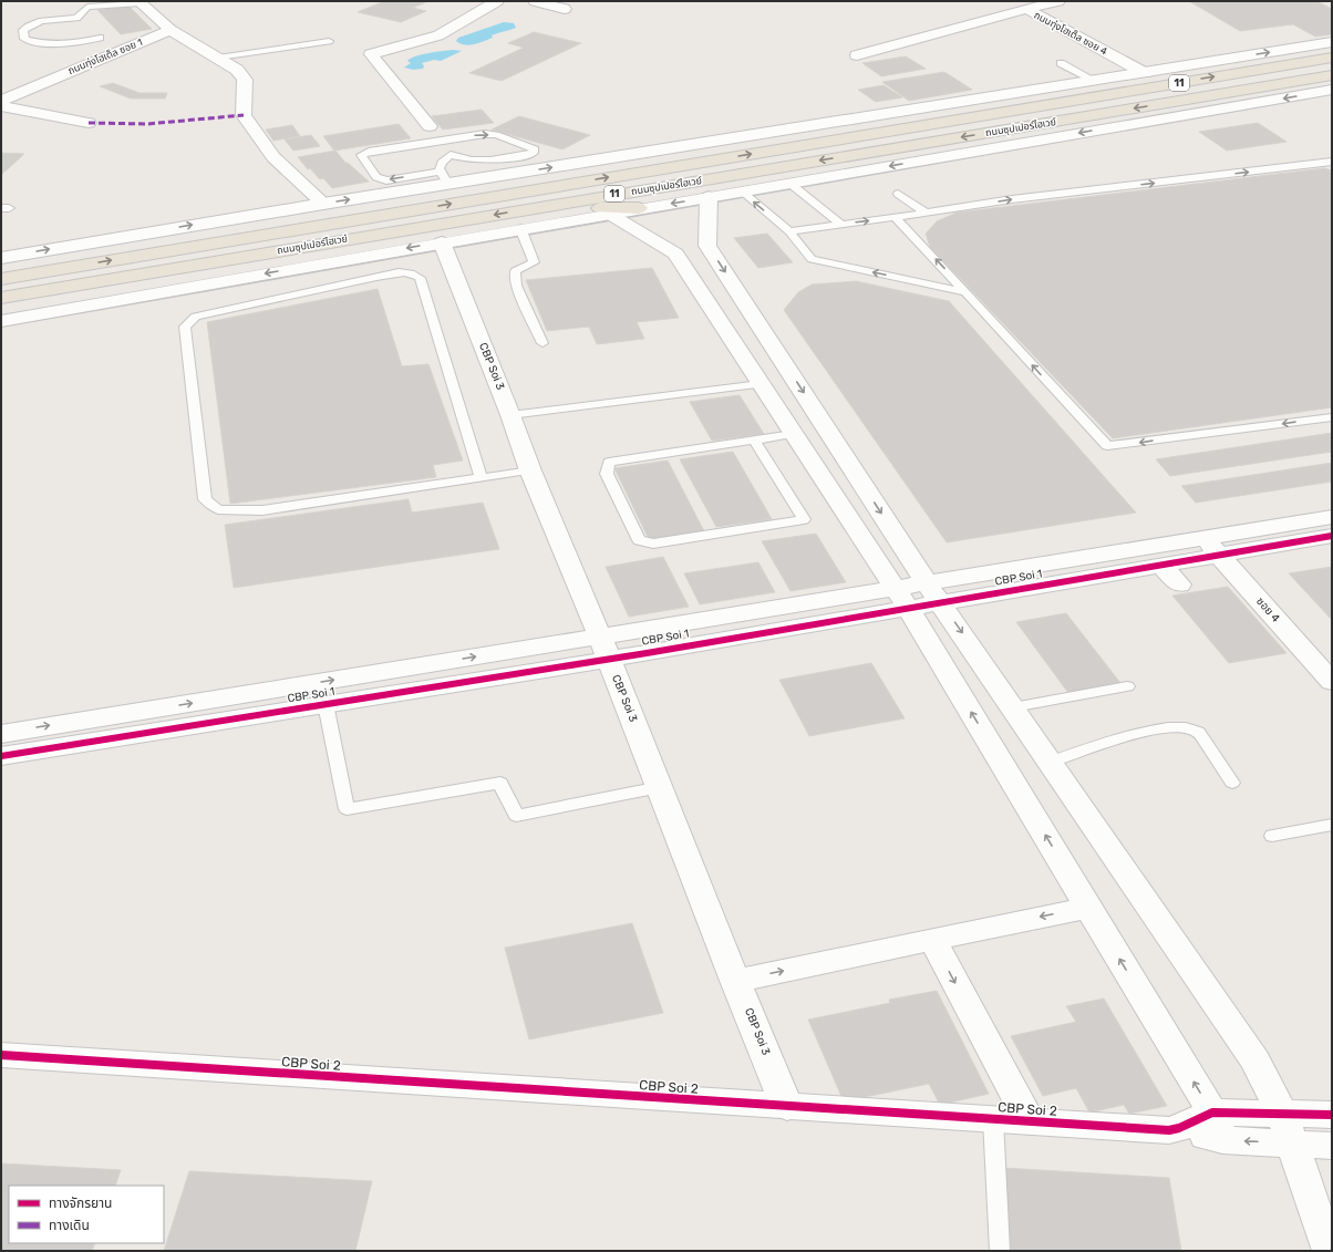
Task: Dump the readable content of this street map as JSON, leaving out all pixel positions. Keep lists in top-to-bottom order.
{
  "streets": {
    "highway": ["11", "ถนนซุปเปอร์ไฮเวย์"],
    "street": [
      "ถนนทุ่งโฮเต็ล ซอย 4",
      "ถนนทุ่งโฮเต็ล ซอย 1",
      "CBP Soi 3",
      "CBP Soi 1",
      "ซอย 4",
      "CBP Soi 2"
    ]
  },
  "crossings": [
    ["CBP Soi 3", "CBP Soi 1"],
    ["CBP Soi 3", "CBP Soi 2"],
    ["CBP Soi 1", "ซอย 4"]
  ],
  "legend": ["ทางจักรยาน", "ทางเดิน"]
}
